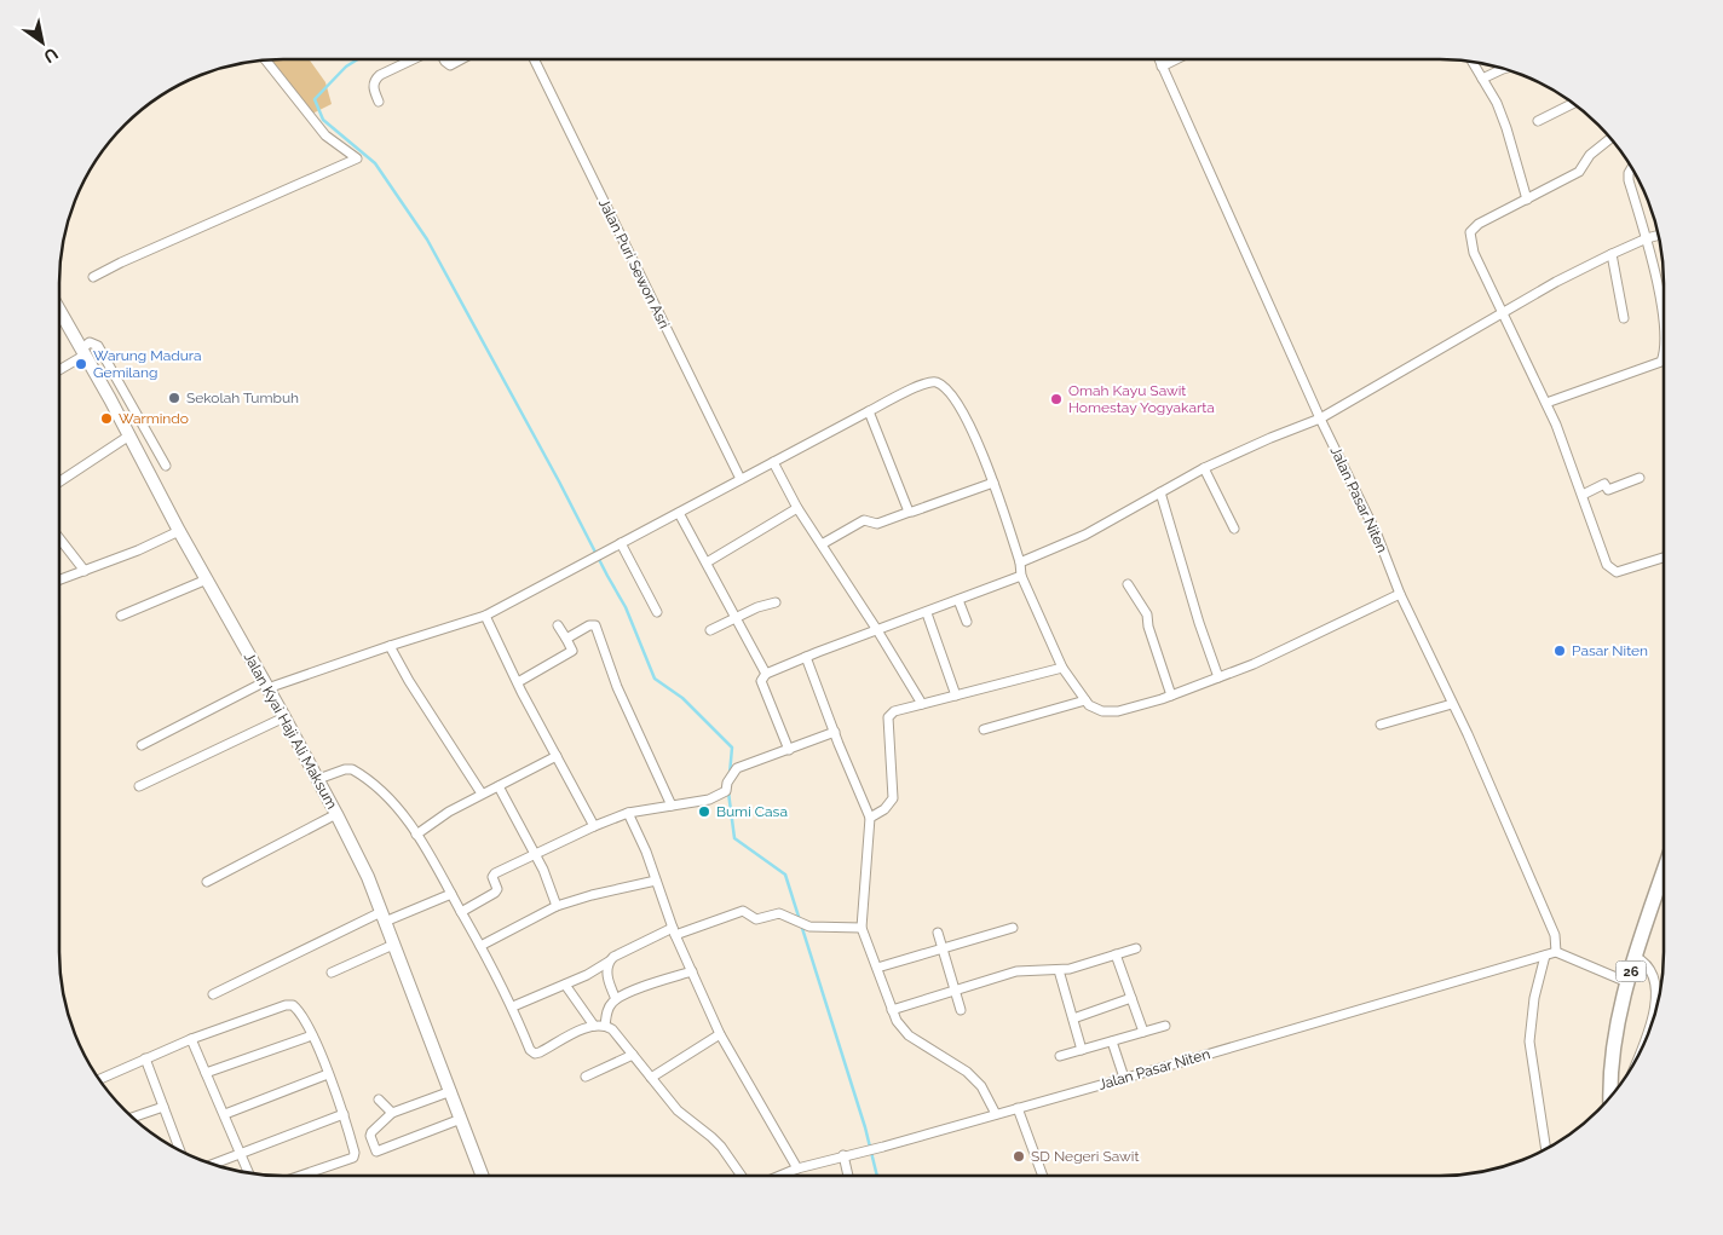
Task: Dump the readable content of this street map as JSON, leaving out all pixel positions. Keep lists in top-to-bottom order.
{
  "streets": {
    "main road": ["26"],
    "street": ["Jalan Puri Sewon Asri", "Jalan Pasar Niten", "Jalan Kyai Haji Ali Maksum"]
  },
  "places": [
    "Warung Madura Gemilang",
    "Sekolah Tumbuh",
    "Omah Kayu Sawit Homestay Yogyakarta",
    "Warmindo",
    "Pasar Niten",
    "Bumi Casa",
    "SD Negeri Sawit"
  ],
  "north": "bottom right"
}
